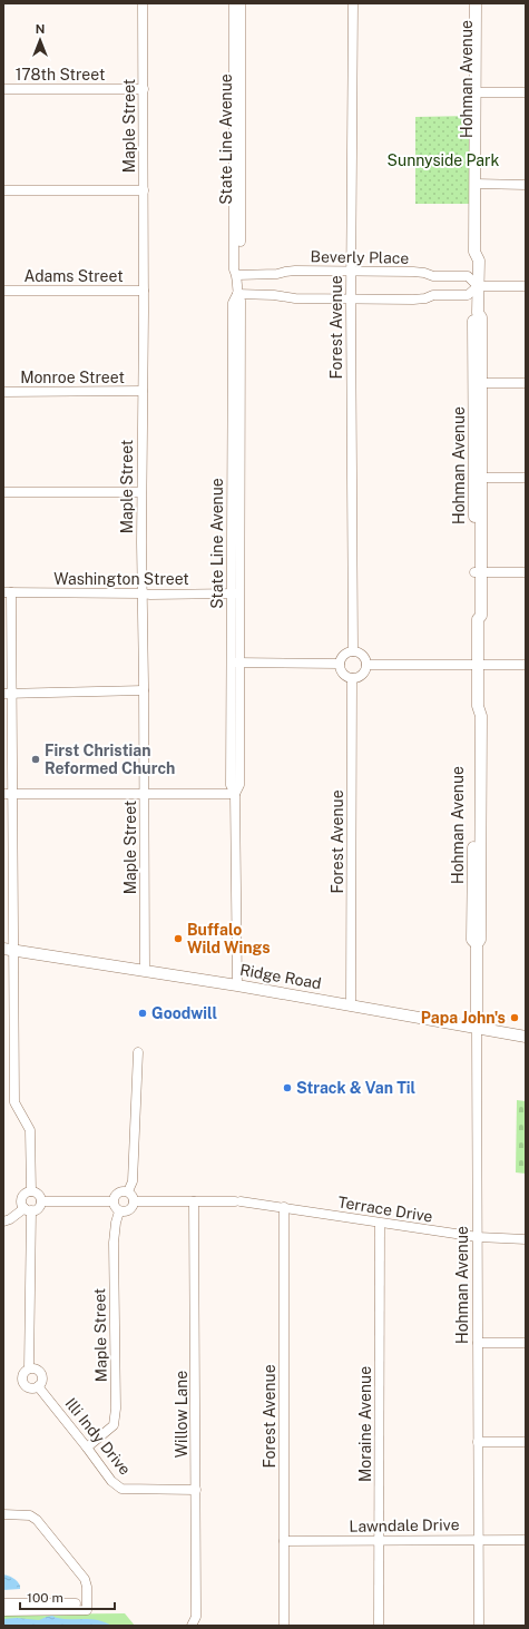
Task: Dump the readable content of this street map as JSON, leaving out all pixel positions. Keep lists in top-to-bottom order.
{
  "streets": {
    "main road": ["Hohman Avenue", "Ridge Road"],
    "street": [
      "178th Street",
      "Maple Street",
      "State Line Avenue",
      "Beverly Place",
      "Adams Street",
      "Forest Avenue",
      "Monroe Street",
      "Washington Street",
      "Terrace Drive",
      "Willow Lane",
      "Moraine Avenue",
      "Illi Indy Drive",
      "Lawndale Drive"
    ]
  },
  "crossings": [
    ["178th Street", "Maple Street"],
    ["Hohman Avenue", "Beverly Place"],
    ["Hohman Avenue", "Ridge Road"],
    ["Hohman Avenue", "Terrace Drive"],
    ["Hohman Avenue", "Lawndale Drive"],
    ["Maple Street", "Adams Street"],
    ["Maple Street", "Monroe Street"],
    ["Maple Street", "Washington Street"],
    ["Maple Street", "Ridge Road"],
    ["Maple Street", "Terrace Drive"],
    ["Maple Street", "Illi Indy Drive"],
    ["State Line Avenue", "Beverly Place"],
    ["State Line Avenue", "Washington Street"],
    ["State Line Avenue", "Ridge Road"],
    ["Beverly Place", "Forest Avenue"],
    ["Forest Avenue", "Ridge Road"],
    ["Forest Avenue", "Terrace Drive"],
    ["Forest Avenue", "Lawndale Drive"],
    ["Terrace Drive", "Willow Lane"],
    ["Terrace Drive", "Moraine Avenue"],
    ["Willow Lane", "Illi Indy Drive"],
    ["Moraine Avenue", "Lawndale Drive"]
  ],
  "parks": ["Sunnyside Park"],
  "places": [
    "First Christian Reformed Church",
    "Buffalo Wild Wings",
    "Goodwill",
    "Papa John's",
    "Strack & Van Til"
  ],
  "scale_bar": "100 m",
  "north": "top"
}
